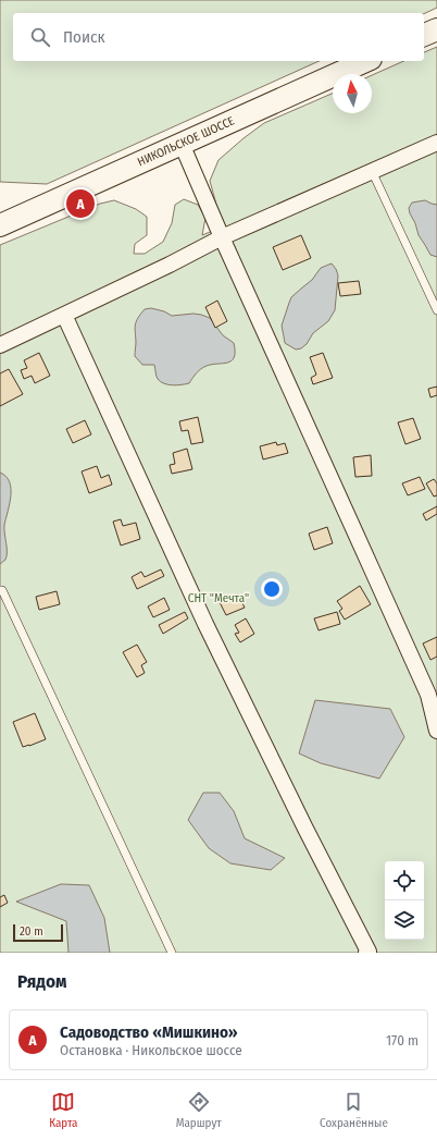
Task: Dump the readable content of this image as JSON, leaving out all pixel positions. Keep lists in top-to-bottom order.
{
  "streets": {
    "main road": ["НИКОЛЬСКОЕ ШОССЕ"]
  },
  "parks": ["СНТ \"Мечта\""],
  "scale_bar": "20 m",
  "north": "top",
  "page": {
    "search": "Поиск",
    "pins": "A",
    "scale": "20 m",
    "heading": "Рядом",
    "list": [
      {
        "mark": "A",
        "name": "Садоводство «Мишкино»",
        "note": "Остановка · Никольское шоссе",
        "value": "170 m"
      }
    ],
    "nav": ["Карта", "Маршрут", "Сохранённые"]
  }
}
